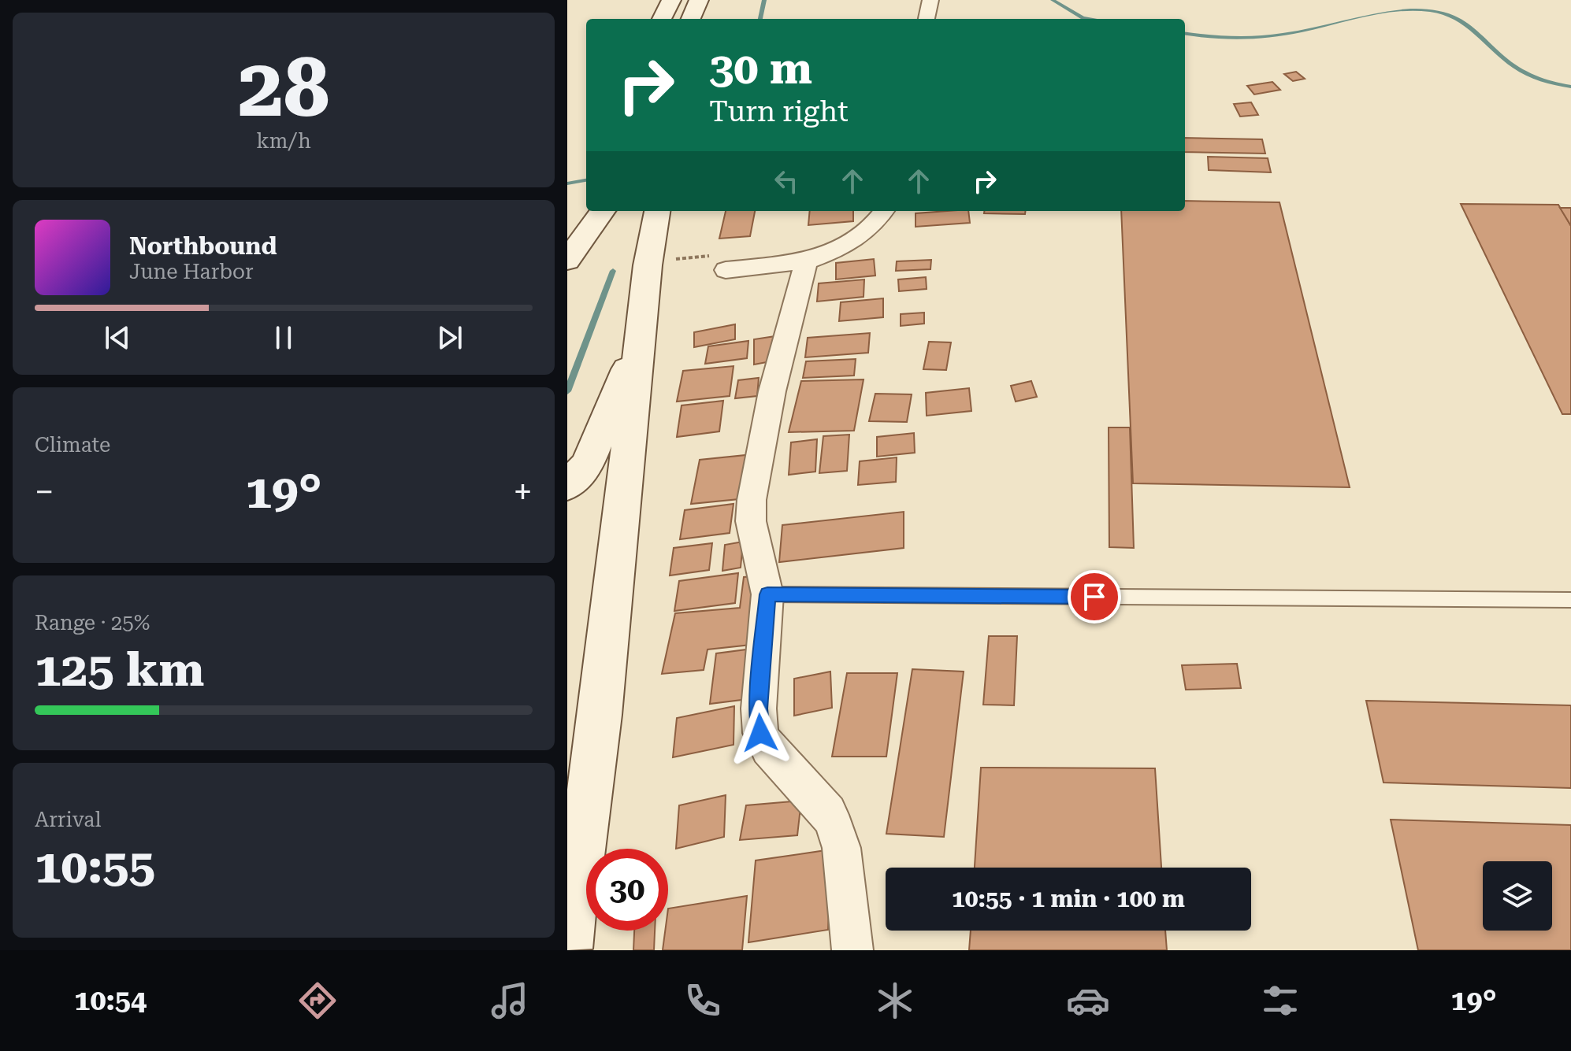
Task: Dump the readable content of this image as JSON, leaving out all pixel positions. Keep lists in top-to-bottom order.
{
  "page": {
    "tile": [
      ["28", "km/h"],
      "Climate",
      ["Range · 25%", "125 km"],
      ["Arrival", "10:55"]
    ],
    "turn": ["30 m", "Turn right"],
    "song": ["Northbound", "June Harbor"],
    "heat": ["−", "19°", "+"],
    "limit": "30",
    "trip": "10:55 · 1 min · 100 m",
    "tabs": ["10:54", "19°"]
  }
}
